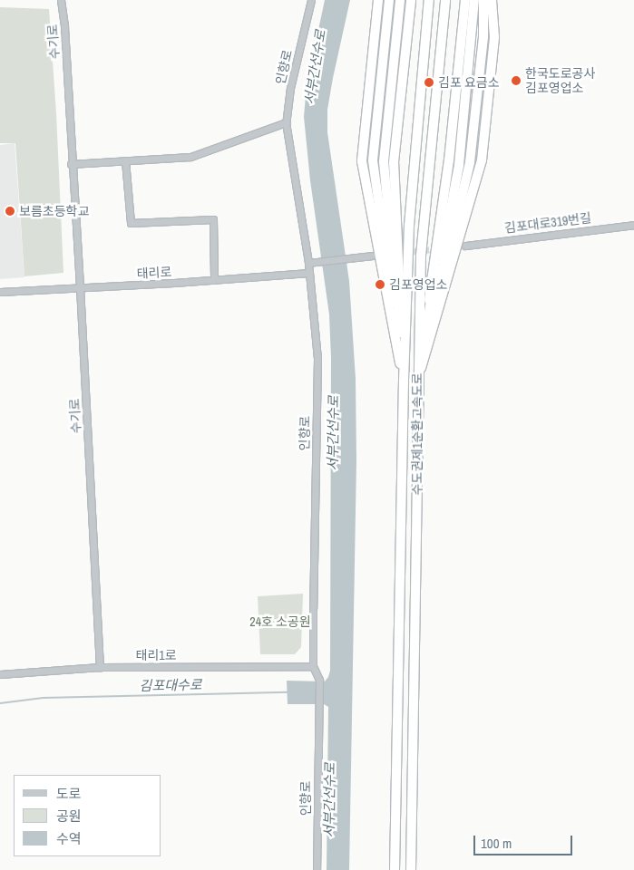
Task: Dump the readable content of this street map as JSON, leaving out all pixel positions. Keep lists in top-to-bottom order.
{
  "streets": {
    "highway": ["수도권제1순환고속도로"],
    "street": [
      "수기로",
      "인향로",
      "김포대로319번길",
      "태리로",
      "태리1로"
    ]
  },
  "crossings": [
    ["수기로", "태리로"],
    ["수기로", "태리1로"],
    ["인향로", "태리로"],
    ["인향로", "태리1로"]
  ],
  "water": ["서부간선수로", "김포대수로"],
  "parks": ["24호 소공원"],
  "places": [
    "한국도로공사 김포영업소",
    "김포 요금소",
    "보름초등학교",
    "김포영업소"
  ],
  "legend": ["도로", "공원", "수역"],
  "scale_bar": "100 m"
}
